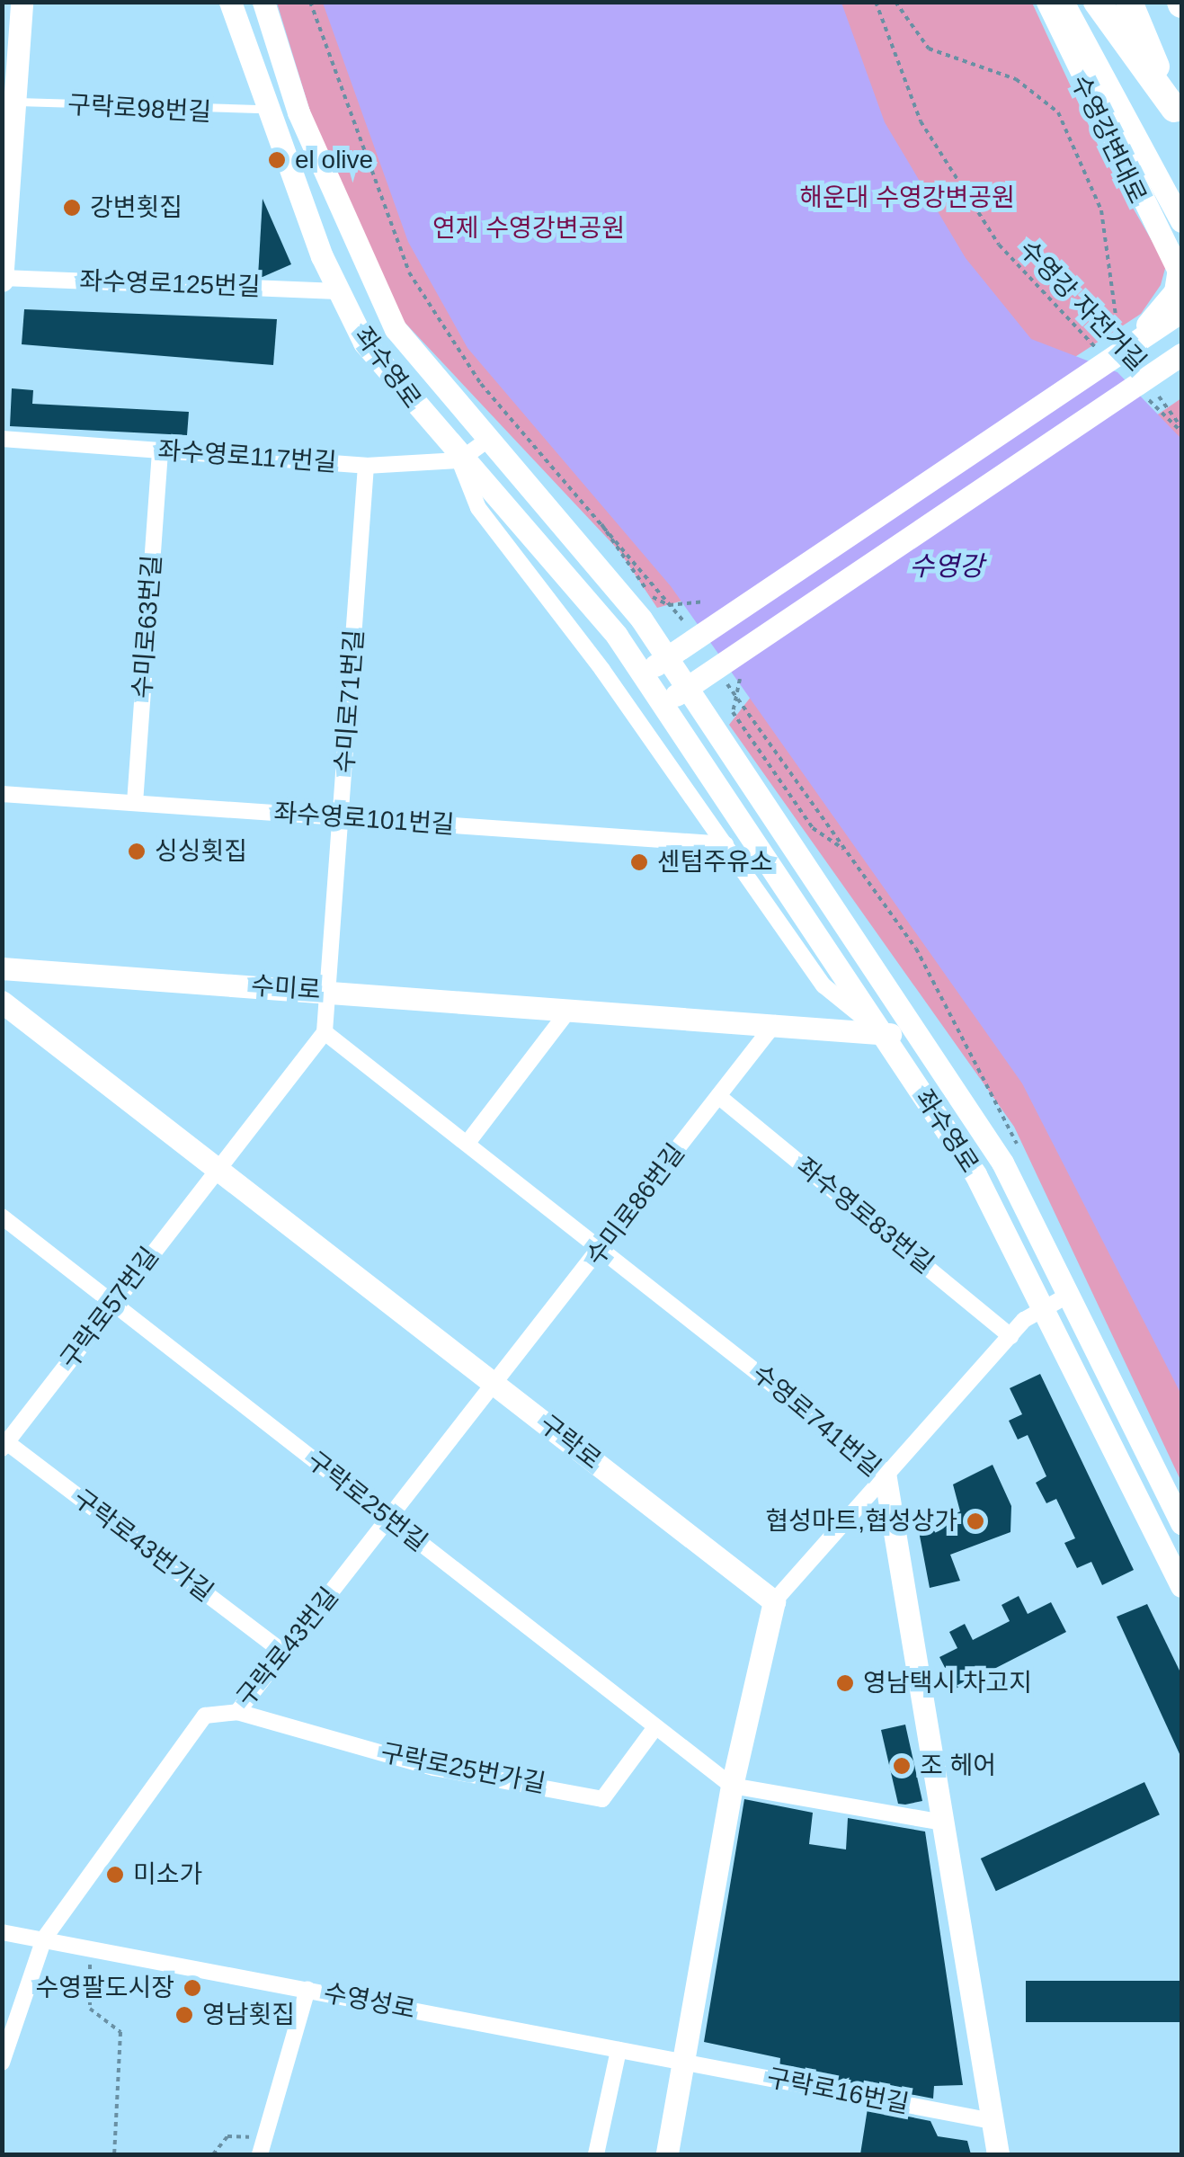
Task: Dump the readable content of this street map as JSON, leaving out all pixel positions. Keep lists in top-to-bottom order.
{
  "streets": {
    "main road": [
      "수영강변대로",
      "좌수영로",
      "수미로",
      "수영로741번길",
      "구락로"
    ],
    "street": [
      "좌수영로125번길",
      "좌수영로117번길",
      "수미로63번길",
      "수미로71번길",
      "좌수영로101번길",
      "수미로86번길",
      "좌수영로83번길",
      "구락로57번길",
      "구락로25번길",
      "구락로43번가길",
      "구락로43번길",
      "구락로25번가길",
      "수영성로",
      "구락로16번길"
    ],
    "lane": ["구락로98번길"],
    "path": ["수영강 자전거길"]
  },
  "crossings": [
    ["구락로98번길", "좌수영로"],
    ["좌수영로125번길", "좌수영로"],
    ["좌수영로", "좌수영로117번길"],
    ["좌수영로", "수미로"],
    ["좌수영로117번길", "수미로63번길"],
    ["좌수영로117번길", "수미로71번길"],
    ["수미로63번길", "좌수영로101번길"],
    ["수미로71번길", "좌수영로101번길"],
    ["수미로71번길", "수미로"],
    ["수미로", "수미로86번길"],
    ["수미로86번길", "좌수영로83번길"],
    ["수미로86번길", "수영로741번길"],
    ["수미로86번길", "구락로"],
    ["수미로86번길", "구락로43번길"],
    ["구락로57번길", "구락로"],
    ["구락로57번길", "구락로25번길"],
    ["구락로57번길", "구락로43번가길"],
    ["수영로741번길", "구락로16번길"],
    ["구락로", "구락로43번길"],
    ["구락로25번길", "구락로43번길"],
    ["구락로25번길", "구락로25번가길"],
    ["구락로43번가길", "구락로43번길"],
    ["구락로43번길", "구락로25번가길"],
    ["구락로43번길", "수영성로"],
    ["수영성로", "구락로16번길"]
  ],
  "water": ["수영강"],
  "parks": ["해운대 수영강변공원", "연제 수영강변공원"],
  "places": [
    "el olive",
    "강변횟집",
    "싱싱횟집",
    "센텀주유소",
    "협성마트,협성상가",
    "영남택시 차고지",
    "조 헤어",
    "미소가",
    "수영팔도시장",
    "영남횟집"
  ]
}
